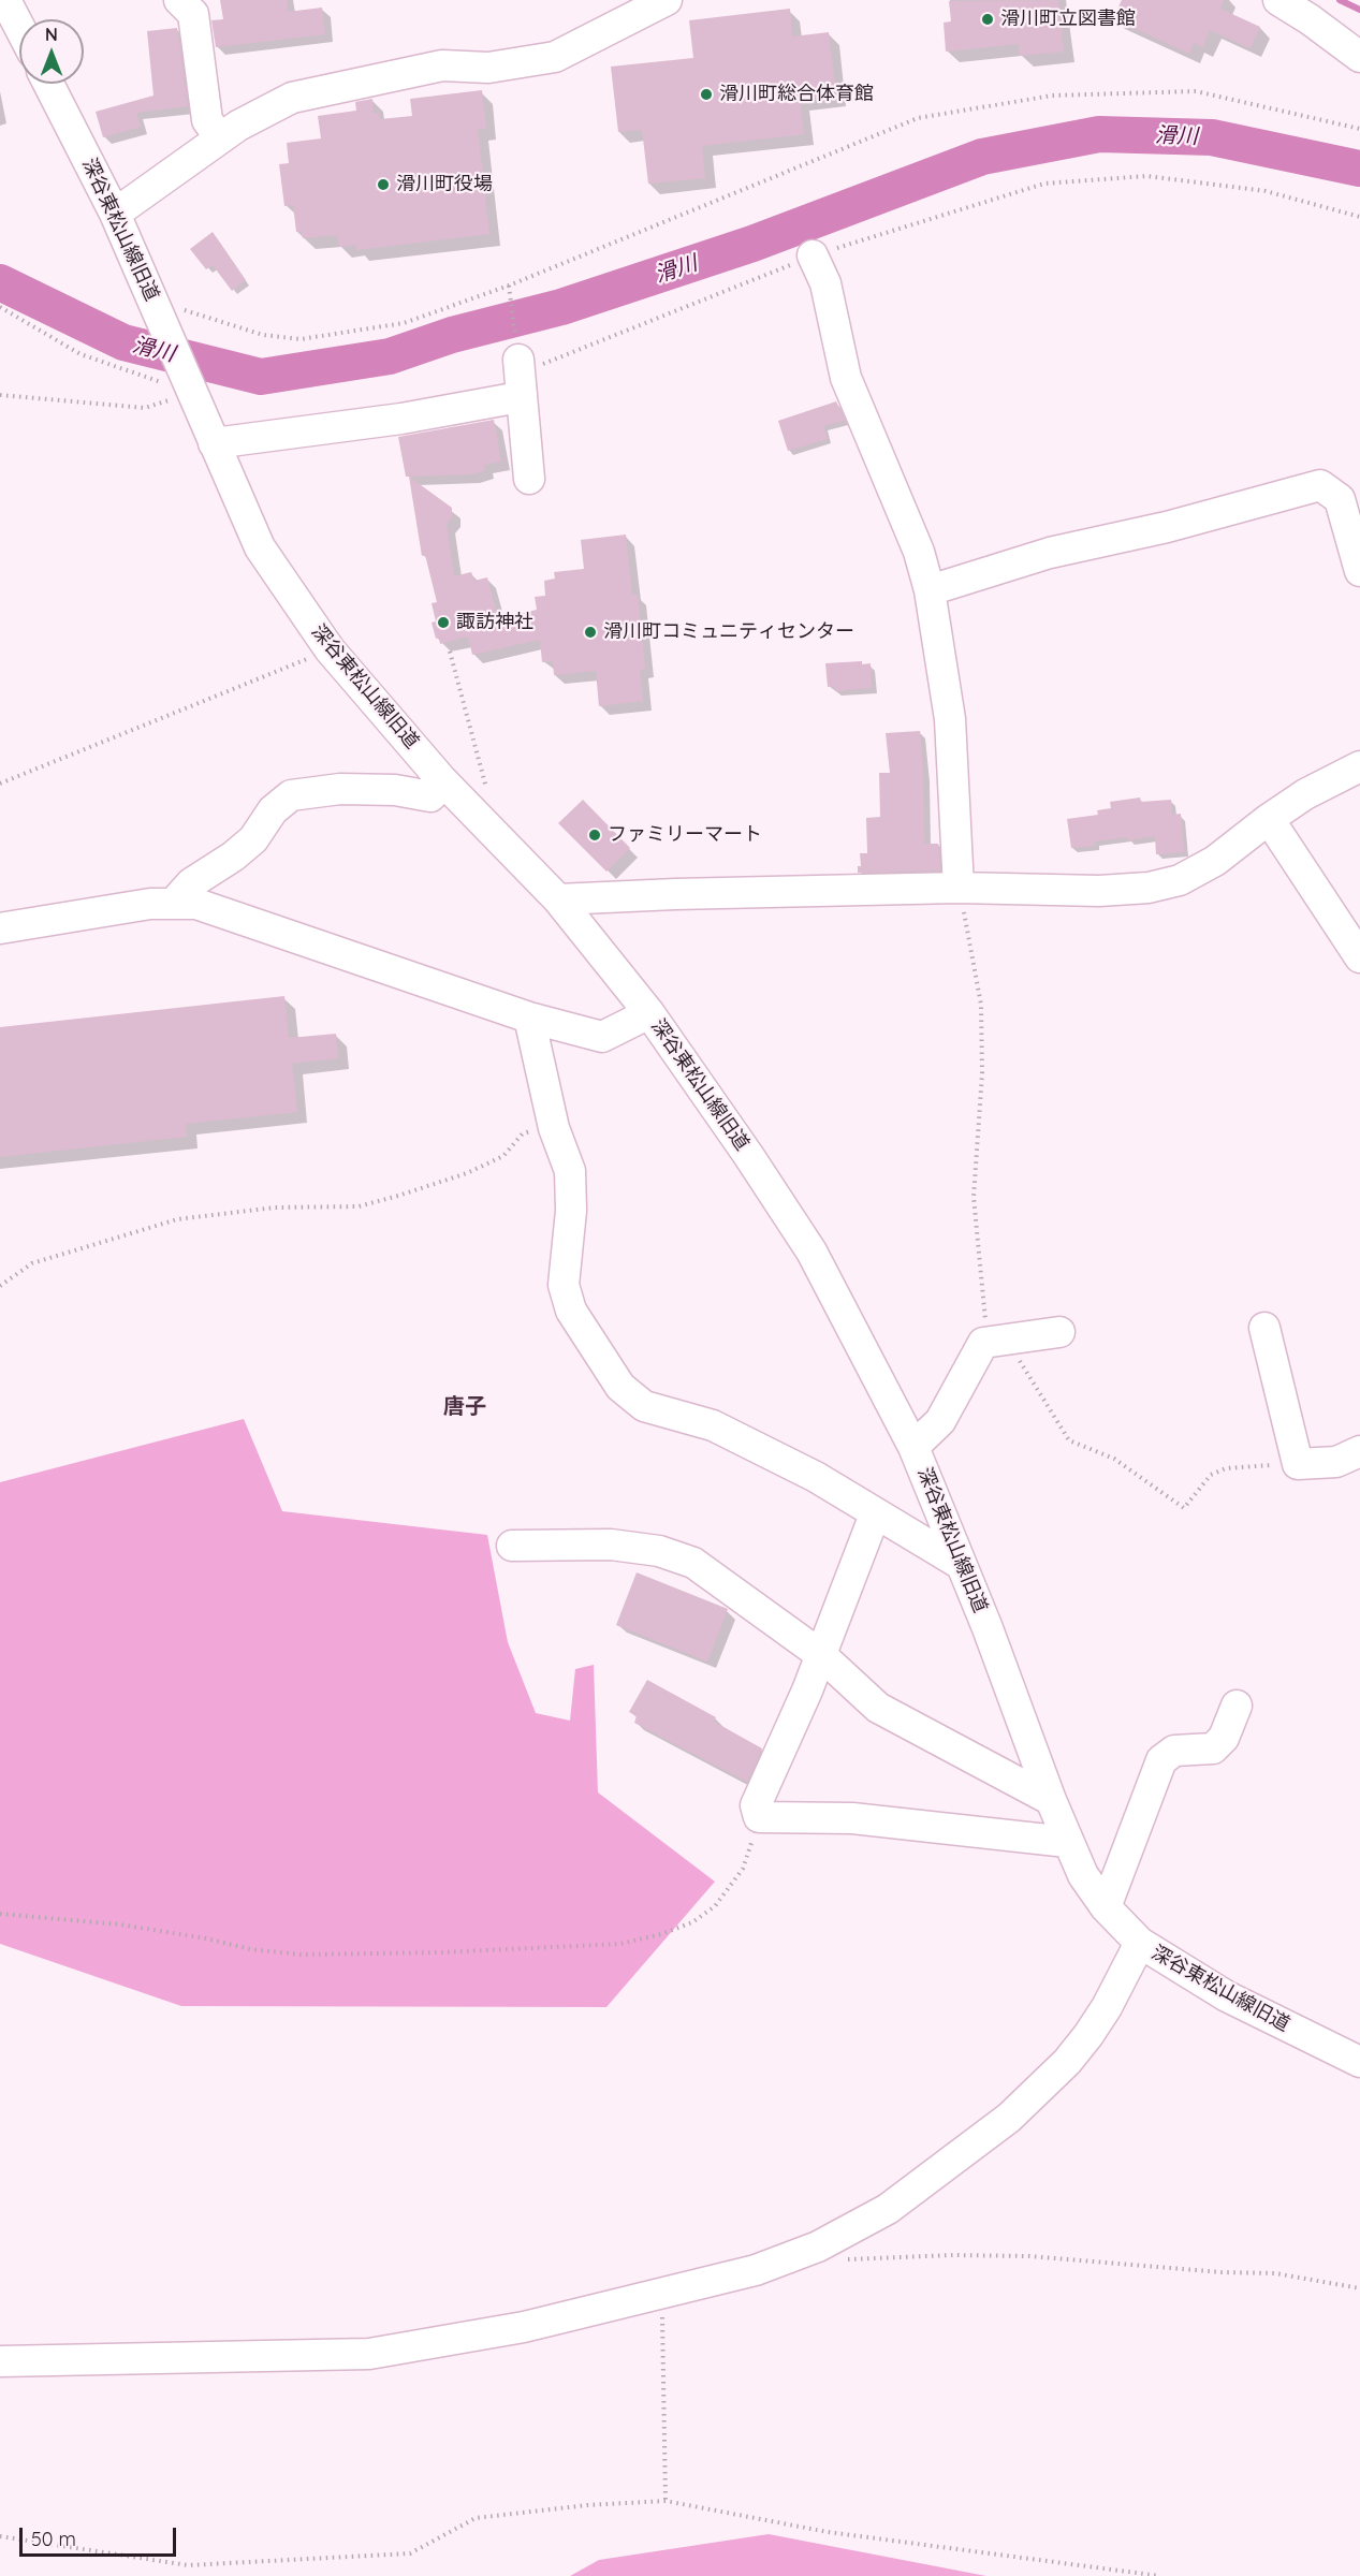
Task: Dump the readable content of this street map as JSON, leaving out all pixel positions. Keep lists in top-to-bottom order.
{
  "streets": {
    "street": ["深谷東松山線旧道"]
  },
  "districts": ["唐子"],
  "water": ["滑川"],
  "places": [
    "滑川町立図書館",
    "滑川町総合体育館",
    "滑川町役場",
    "諏訪神社",
    "滑川町コミュニティセンター",
    "ファミリーマート"
  ],
  "scale_bar": "50 m",
  "north": "top"
}
